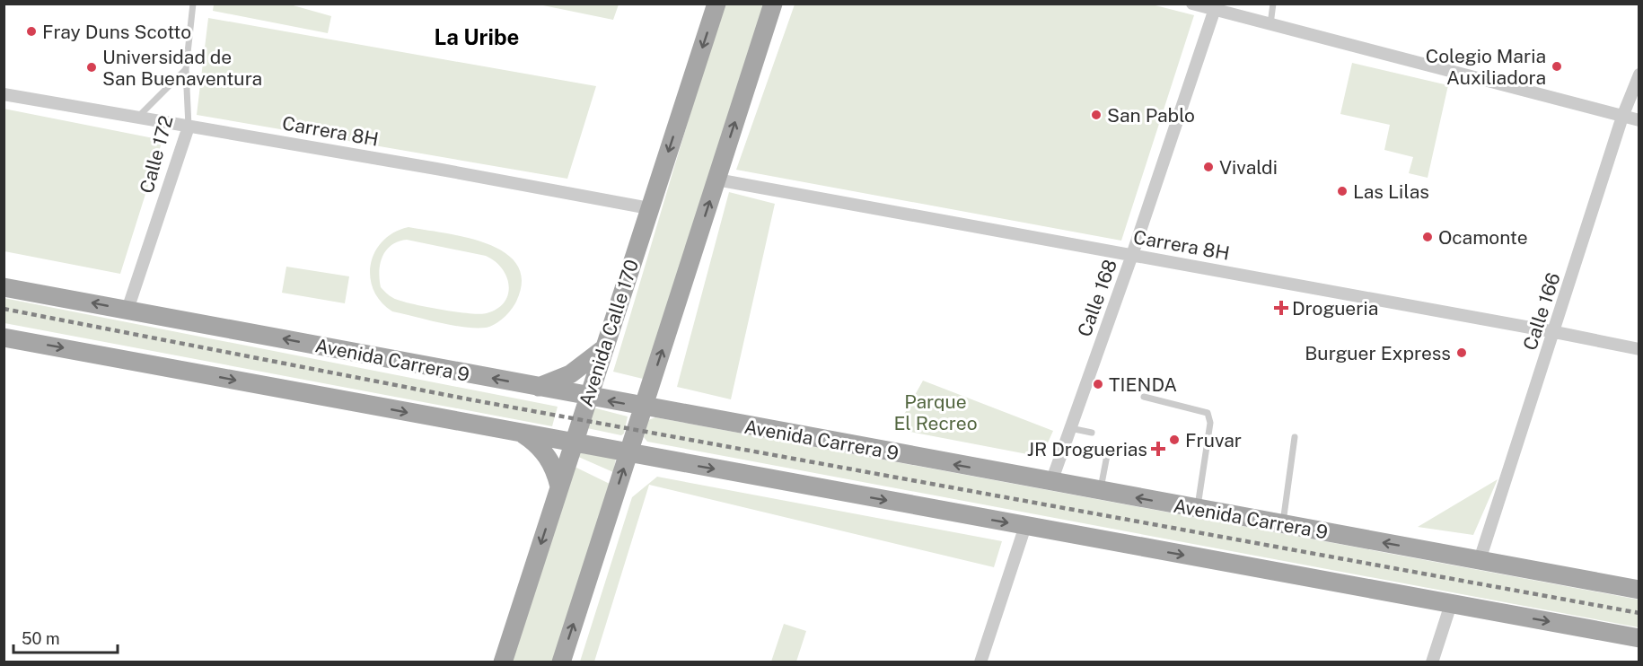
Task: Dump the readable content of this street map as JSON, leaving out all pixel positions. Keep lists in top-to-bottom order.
{
  "streets": {
    "main road": ["Avenida Calle 170", "Avenida Carrera 9"],
    "street": [
      "Carrera 8H",
      "Calle 172",
      "Calle 168",
      "Calle 166"
    ]
  },
  "crossings": [
    ["Carrera 8H", "Calle 172"],
    ["Carrera 8H", "Calle 168"],
    ["Carrera 8H", "Calle 166"],
    ["Carrera 8H", "Avenida Calle 170"],
    ["Calle 172", "Avenida Carrera 9"],
    ["Calle 168", "Avenida Carrera 9"],
    ["Calle 166", "Avenida Carrera 9"],
    ["Avenida Calle 170", "Avenida Carrera 9"]
  ],
  "districts": ["La Uribe"],
  "parks": ["Parque El Recreo"],
  "places": {
    "other": [
      "Fray Duns Scotto",
      "Colegio Maria Auxiliadora",
      "Universidad de San Buenaventura",
      "San Pablo",
      "Vivaldi",
      "Las Lilas",
      "Ocamonte",
      "Burguer Express",
      "TIENDA",
      "Fruvar"
    ],
    "health": ["Drogueria", "JR Droguerias"]
  },
  "scale_bar": "50 m"
}
